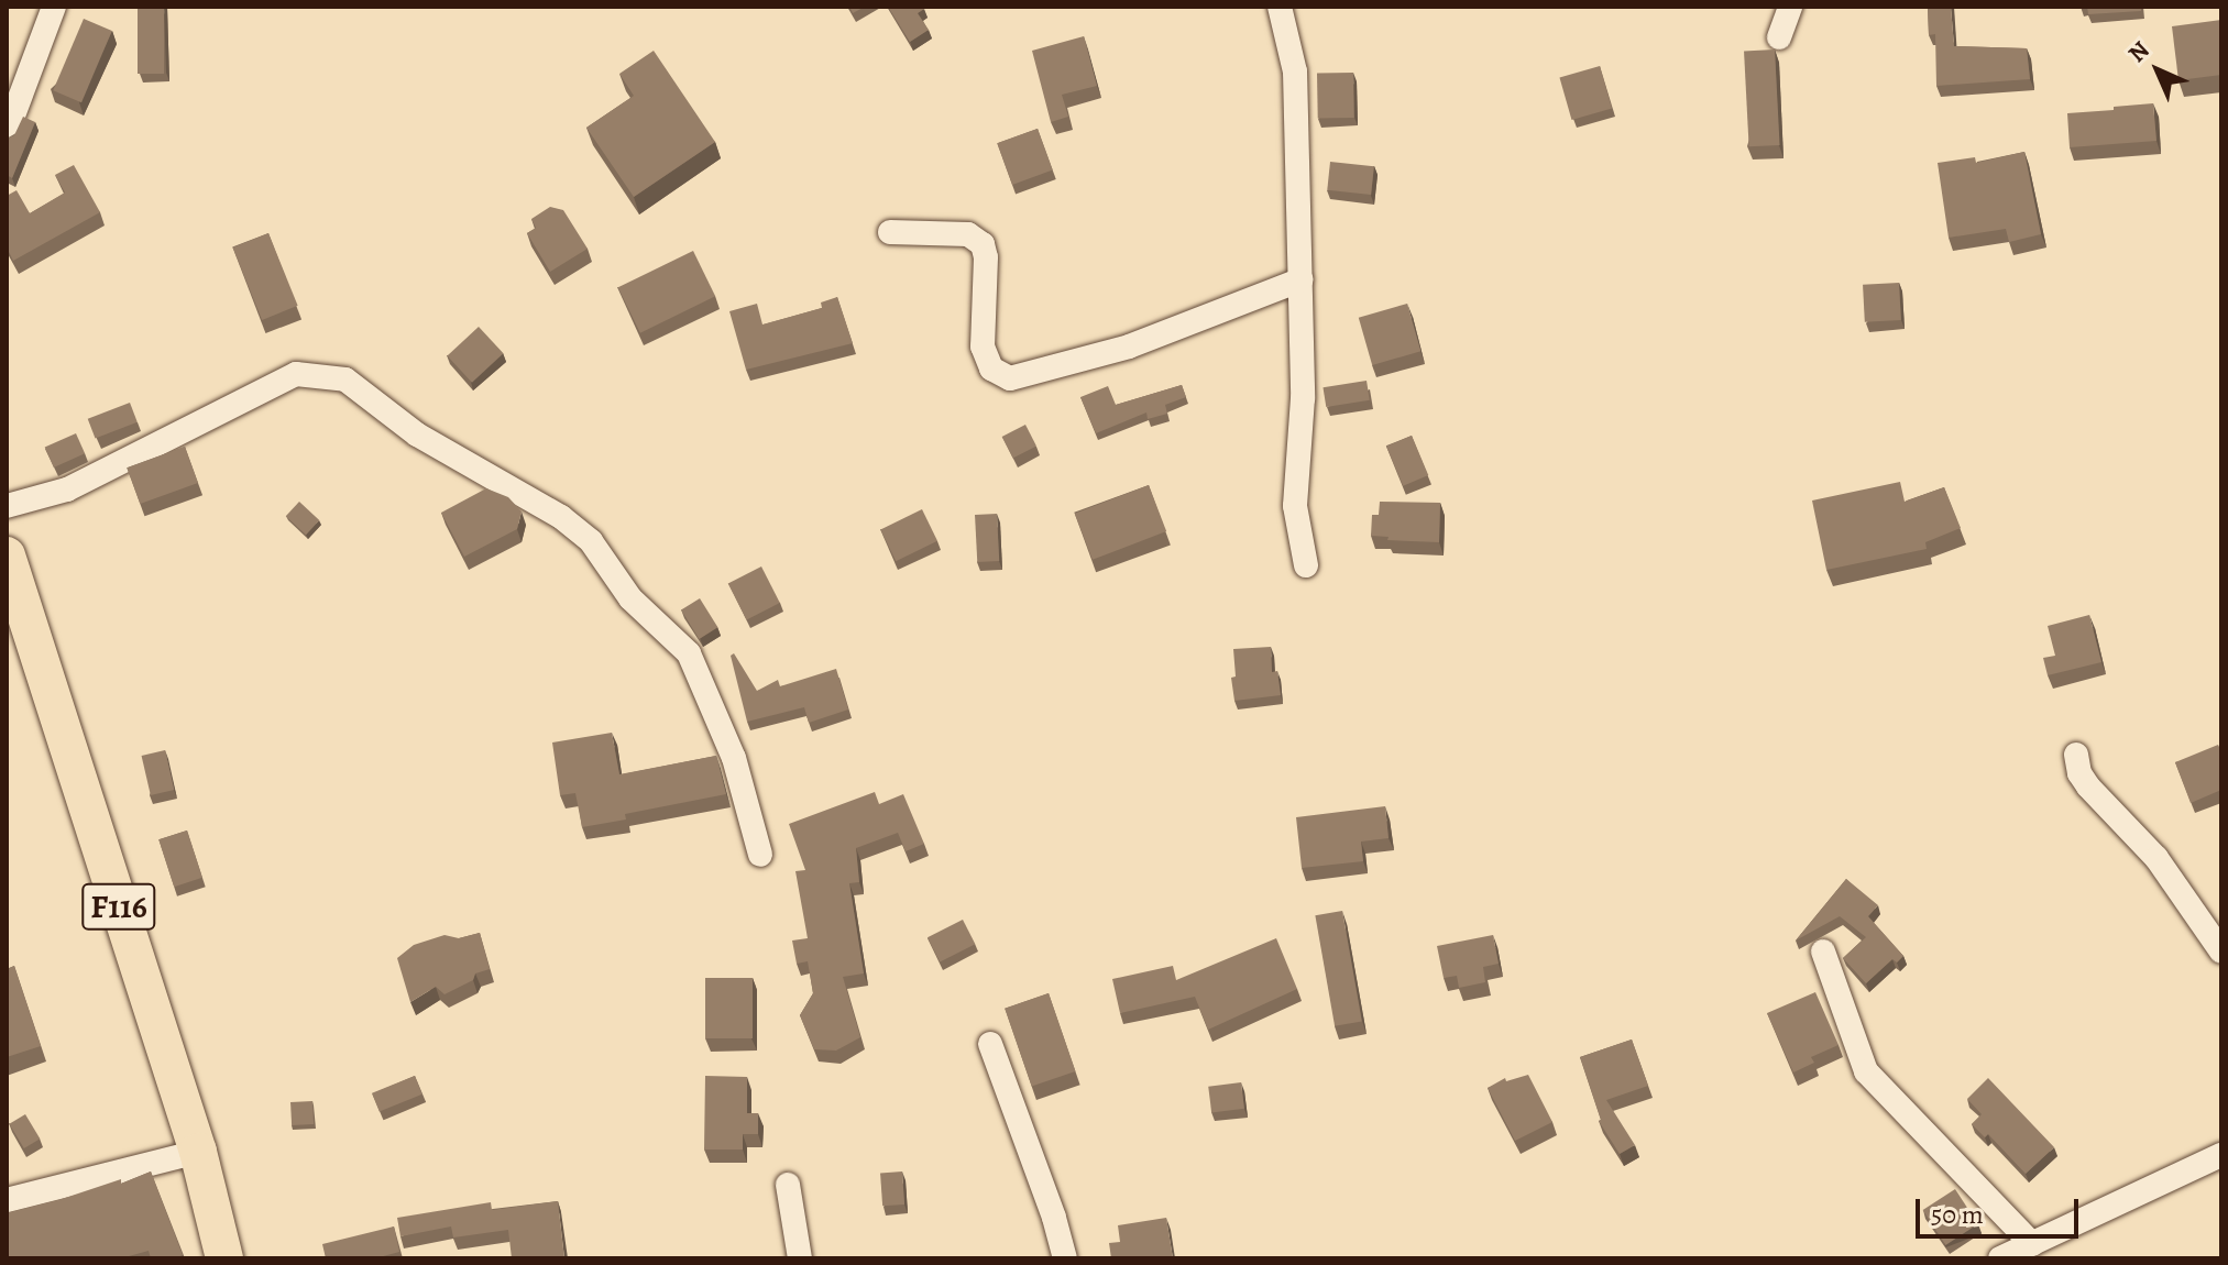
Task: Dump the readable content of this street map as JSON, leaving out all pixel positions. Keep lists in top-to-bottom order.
{
  "streets": {
    "main road": ["F116"]
  },
  "scale_bar": "50 m",
  "north": "top left"
}
